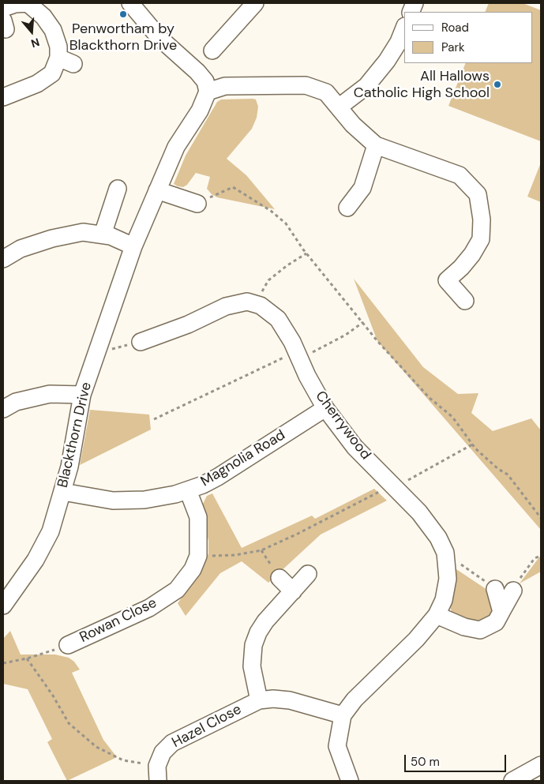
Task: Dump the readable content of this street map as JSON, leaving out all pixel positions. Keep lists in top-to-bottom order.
{
  "streets": {
    "street": [
      "Cherrywood",
      "Blackthorn Drive",
      "Magnolia Road",
      "Rowan Close",
      "Hazel Close"
    ]
  },
  "crossings": [
    ["Cherrywood", "Magnolia Road"],
    ["Cherrywood", "Hazel Close"],
    ["Blackthorn Drive", "Magnolia Road"],
    ["Magnolia Road", "Rowan Close"]
  ],
  "places": ["Penwortham by Blackthorn Drive", "All Hallows Catholic High School"],
  "legend": ["Road", "Park"],
  "scale_bar": "50 m",
  "north": "bottom"
}
